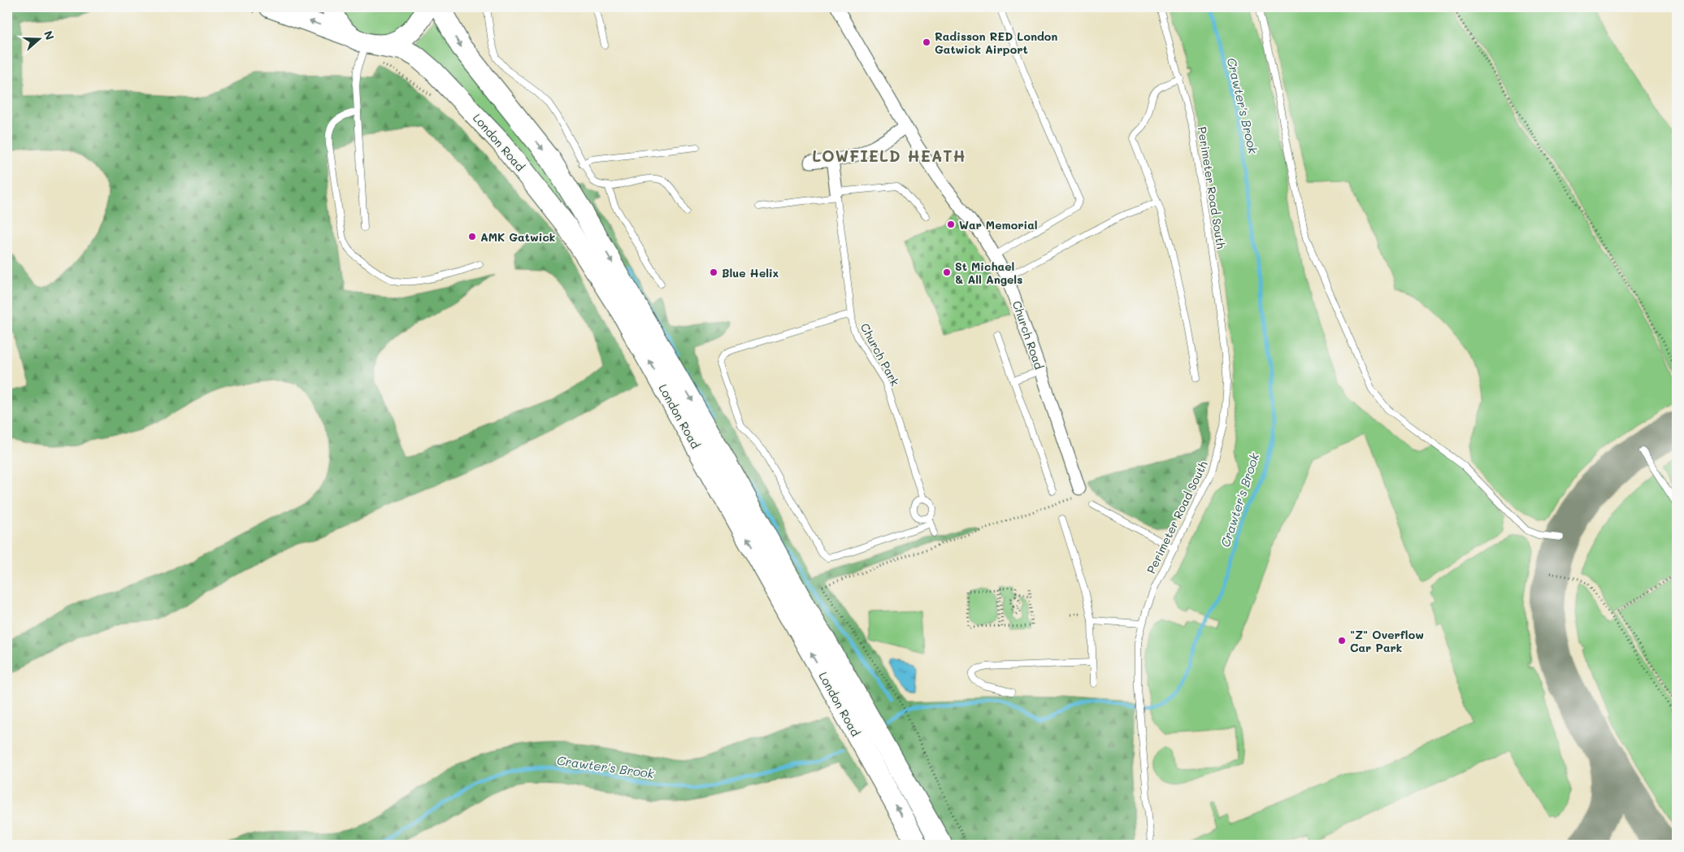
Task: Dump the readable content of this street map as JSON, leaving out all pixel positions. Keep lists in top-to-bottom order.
{
  "streets": {
    "main road": ["London Road"],
    "street": ["Church Road"],
    "lane": ["Perimeter Road South", "Church Park"]
  },
  "districts": ["LOWFIELD HEATH"],
  "water": ["Crawter's Brook"],
  "places": [
    "Radisson RED London Gatwick Airport",
    "War Memorial",
    "AMK Gatwick",
    "Blue Helix",
    "St Michael & All Angels",
    "\"Z\" Overflow Car Park"
  ],
  "north": "right"
}
